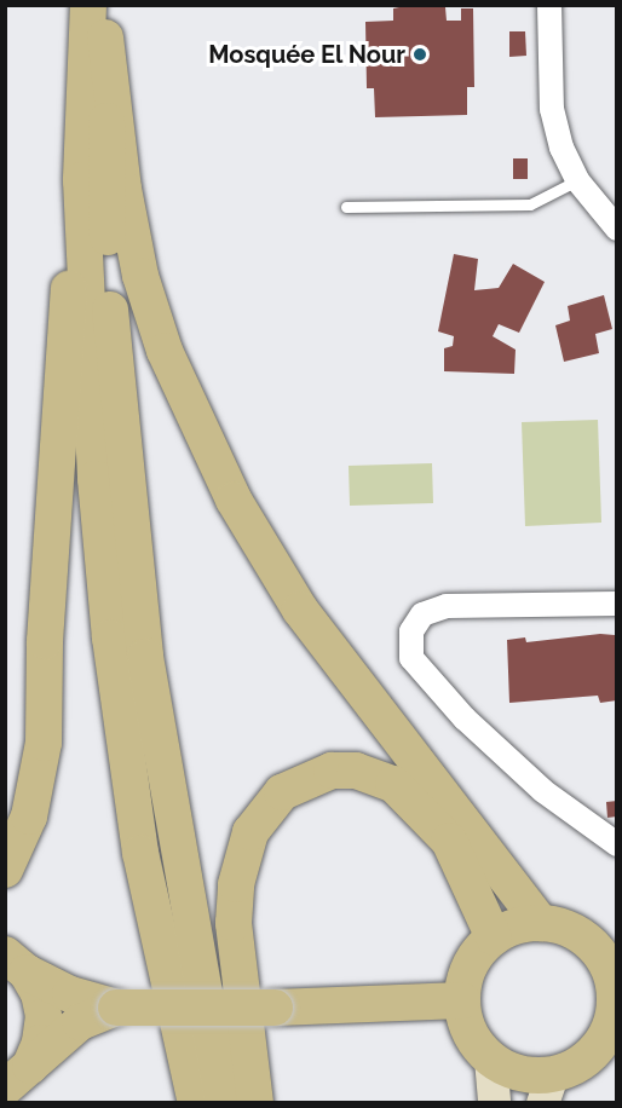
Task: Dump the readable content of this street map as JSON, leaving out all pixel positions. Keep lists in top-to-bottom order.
{
  "places": ["Mosquée El Nour"]
}
